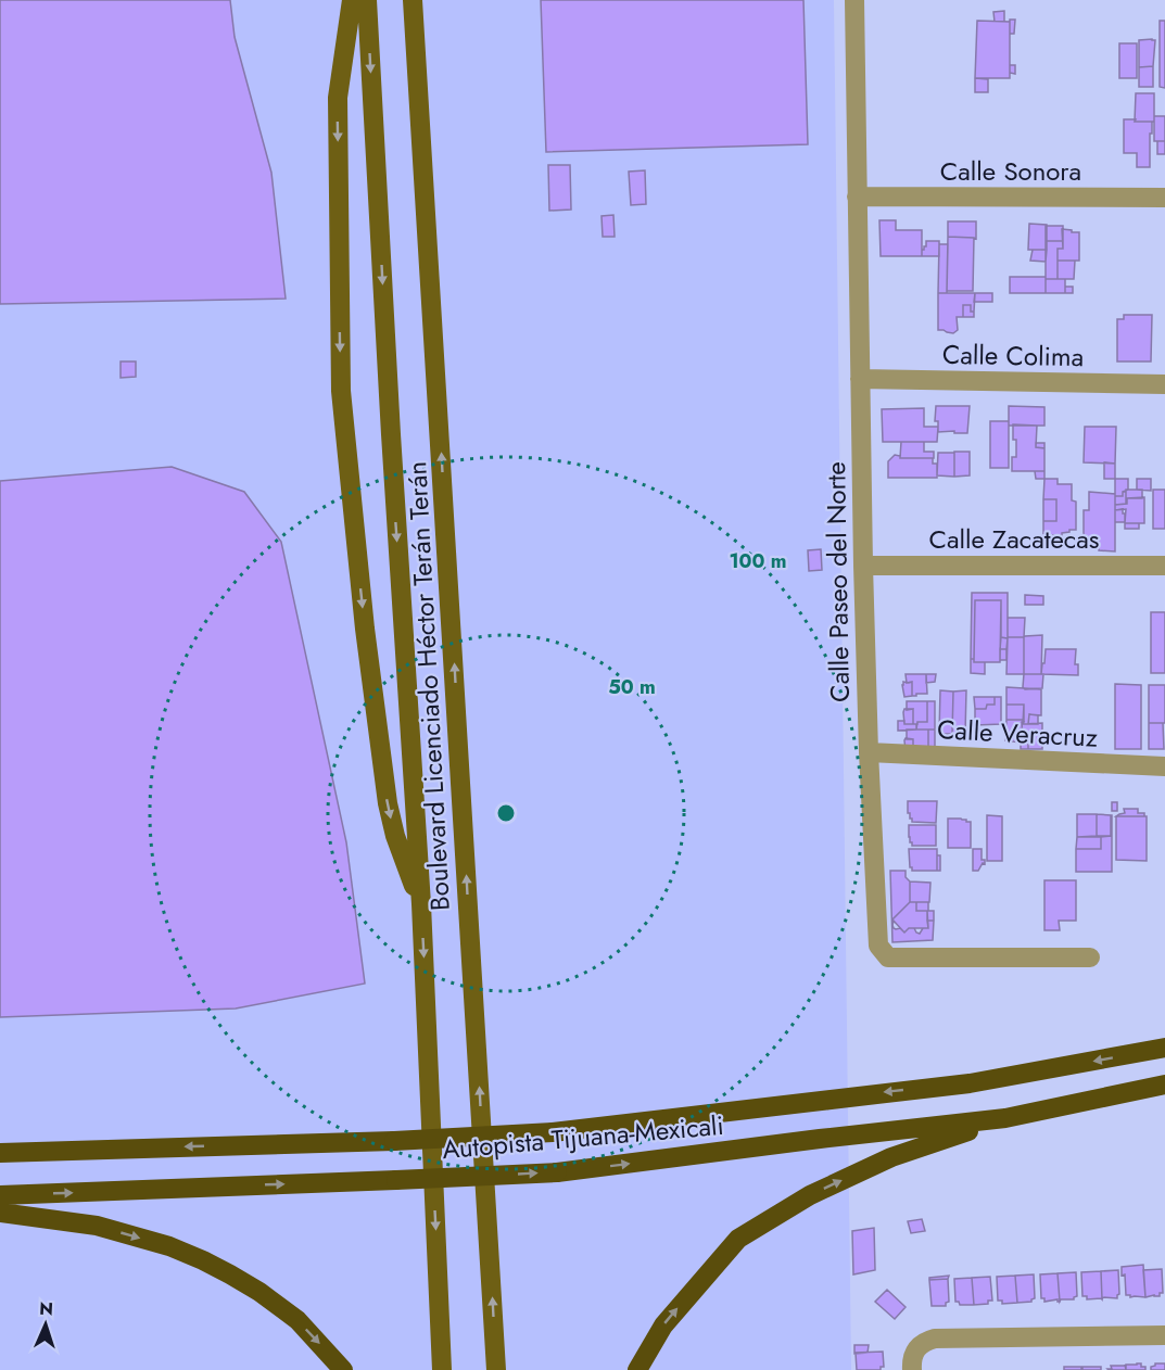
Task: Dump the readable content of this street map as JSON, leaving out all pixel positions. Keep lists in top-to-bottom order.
{
  "streets": {
    "highway": ["Autopista Tijuana-Mexicali"],
    "main road": ["Boulevard Licenciado Héctor Terán Terán"],
    "street": [
      "Calle Sonora",
      "Calle Colima",
      "Calle Zacatecas",
      "Calle Paseo del Norte",
      "Calle Veracruz"
    ]
  },
  "crossings": [
    ["Calle Sonora", "Calle Paseo del Norte"],
    ["Calle Colima", "Calle Paseo del Norte"],
    ["Calle Zacatecas", "Calle Paseo del Norte"],
    ["Calle Paseo del Norte", "Calle Veracruz"]
  ],
  "north": "top",
  "rings": ["100 m", "50 m"]
}
